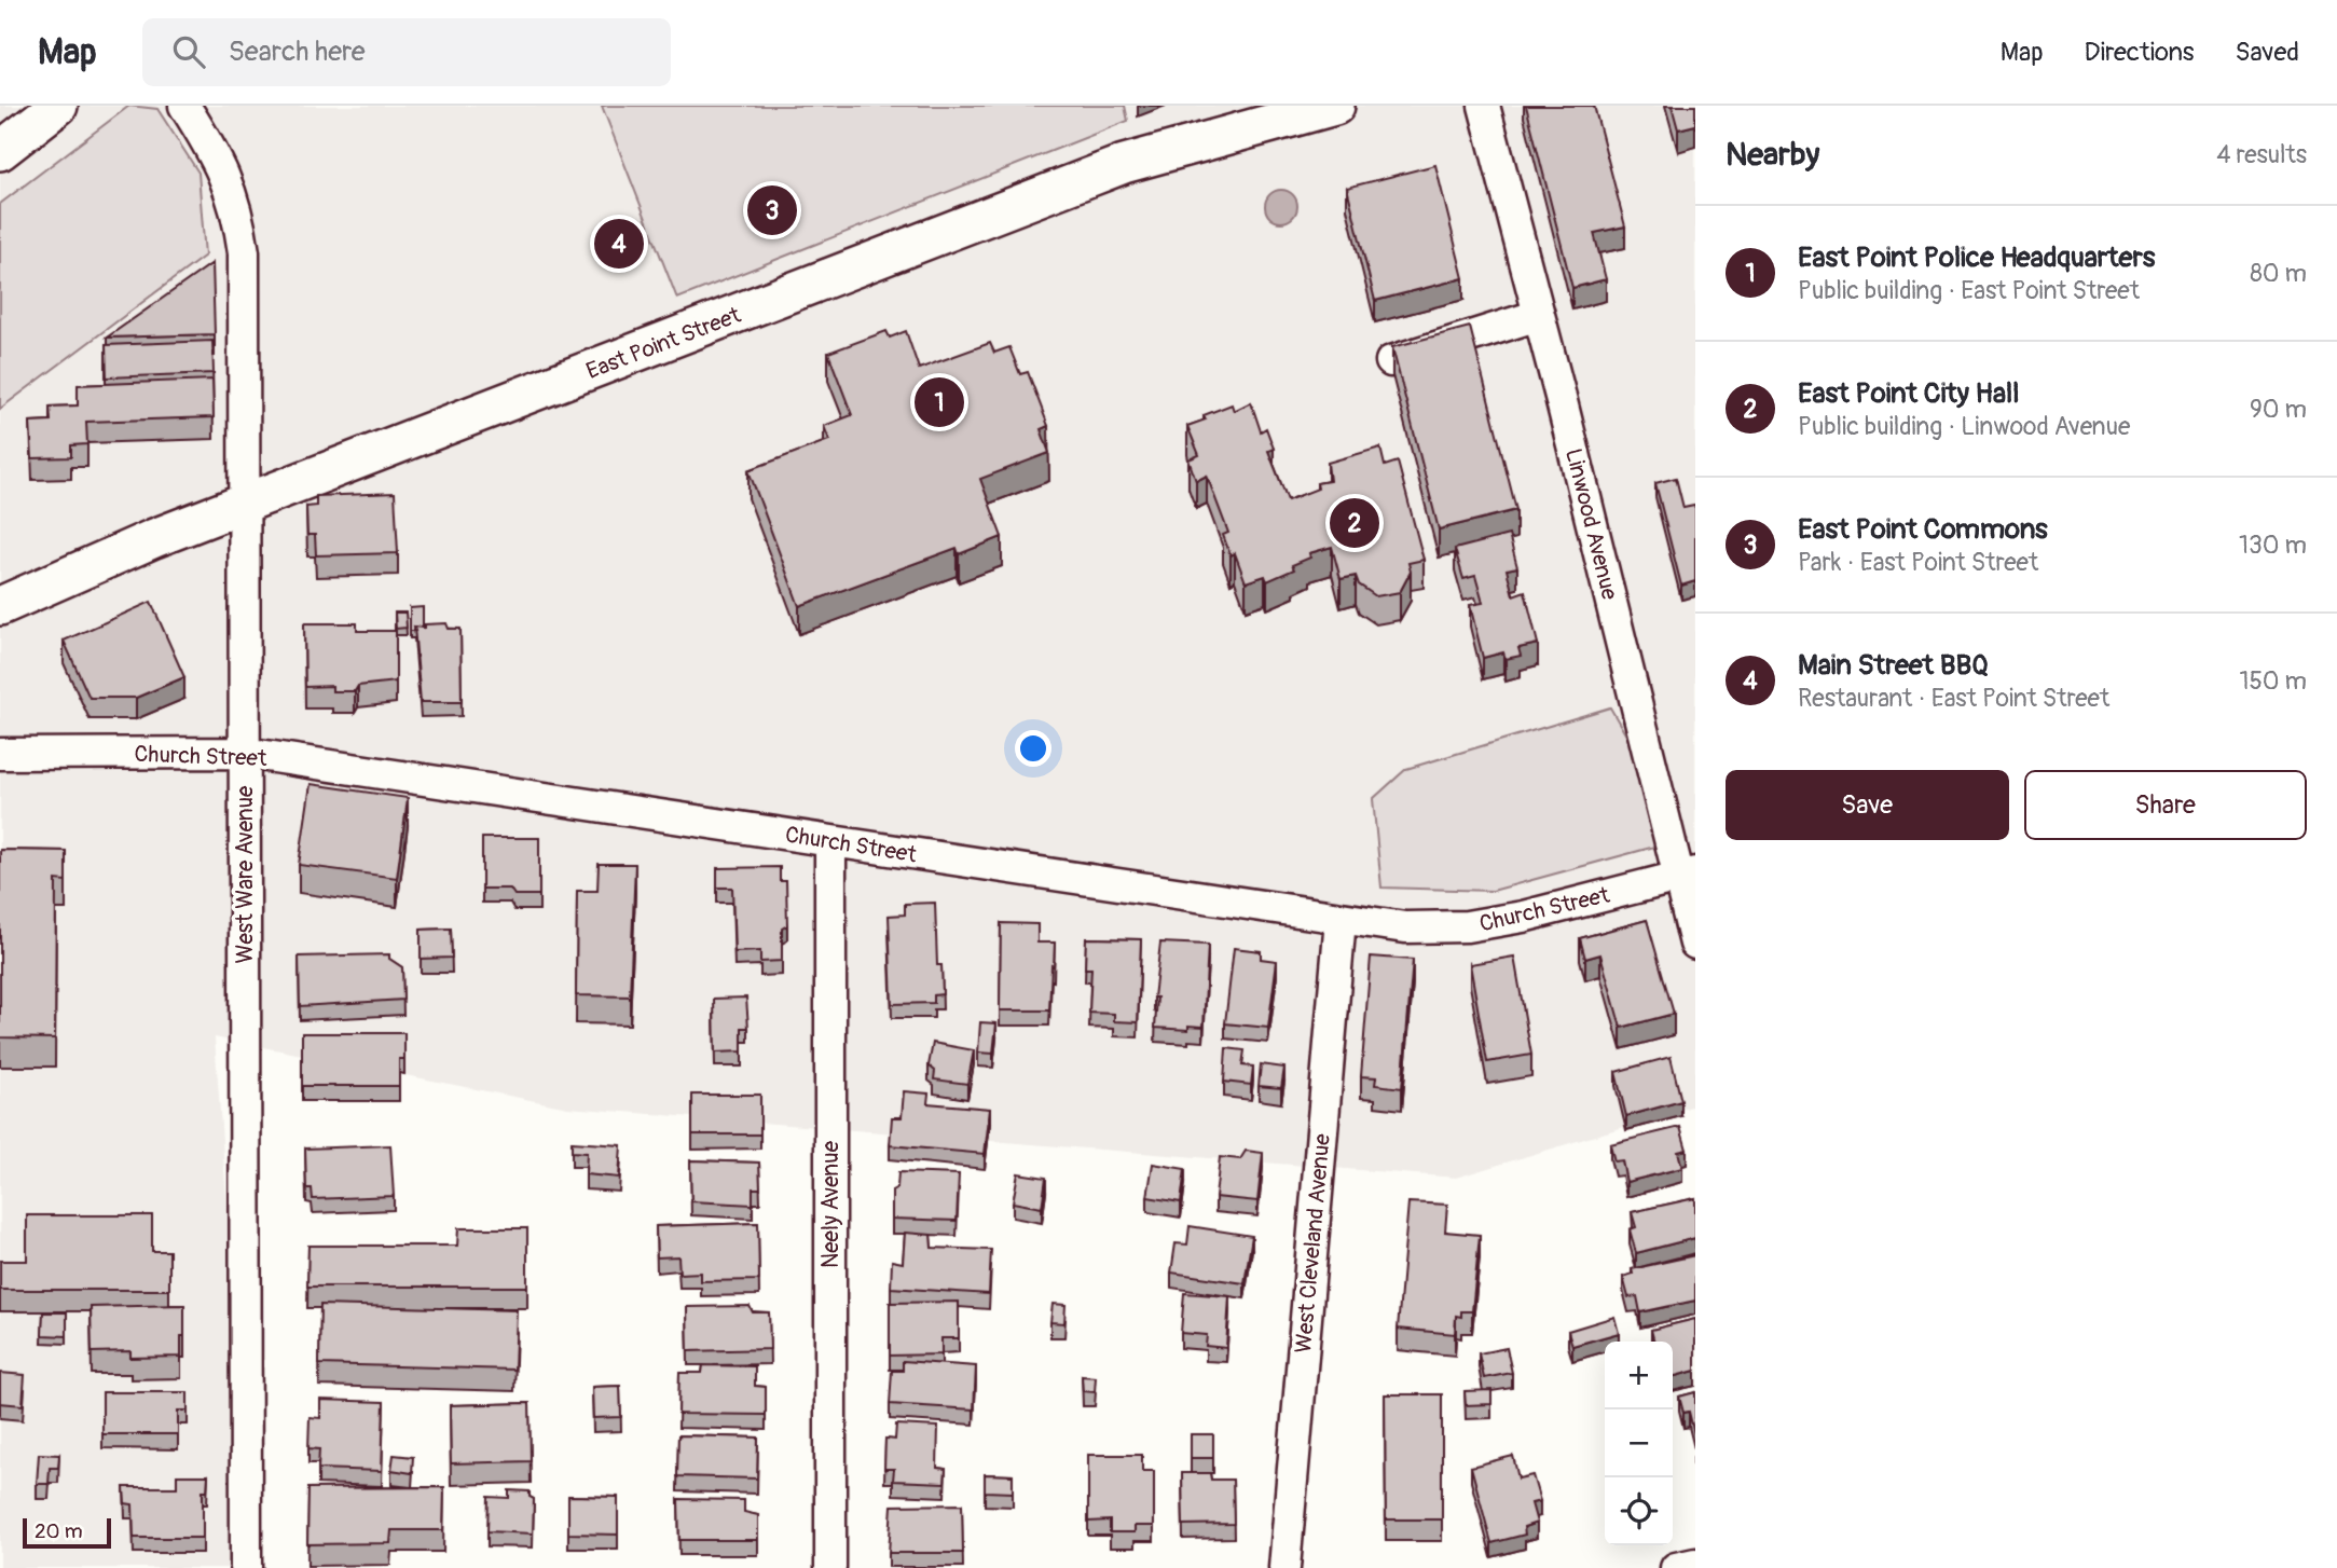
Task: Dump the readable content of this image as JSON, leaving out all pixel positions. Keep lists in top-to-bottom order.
{
  "streets": {
    "main road": ["East Point Street"],
    "street": [
      "Linwood Avenue",
      "Church Street",
      "West Ware Avenue",
      "Neely Avenue",
      "West Cleveland Avenue"
    ]
  },
  "crossings": [
    ["East Point Street", "West Ware Avenue"],
    ["Linwood Avenue", "Church Street"],
    ["Church Street", "West Ware Avenue"],
    ["Church Street", "Neely Avenue"],
    ["Church Street", "West Cleveland Avenue"]
  ],
  "scale_bar": "20 m",
  "page": {
    "header": "Map",
    "search": "Search here",
    "nav": ["Map", "Directions", "Saved"],
    "heading": ["Nearby", "4 results"],
    "pins": [
      "3",
      "4",
      "1",
      "2"
    ],
    "list": [
      {
        "mark": "1",
        "name": "East Point Police Headquarters",
        "note": "Public building · East Point Street",
        "value": "80 m"
      },
      {
        "mark": "2",
        "name": "East Point City Hall",
        "note": "Public building · Linwood Avenue",
        "value": "90 m"
      },
      {
        "mark": "3",
        "name": "East Point Commons",
        "note": "Park · East Point Street",
        "value": "130 m"
      },
      {
        "mark": "4",
        "name": "Main Street BBQ",
        "note": "Restaurant · East Point Street",
        "value": "150 m"
      }
    ],
    "buttons": ["Save", "Share"],
    "map_buttons": ["+", "−"],
    "scale": "20 m"
  }
}
